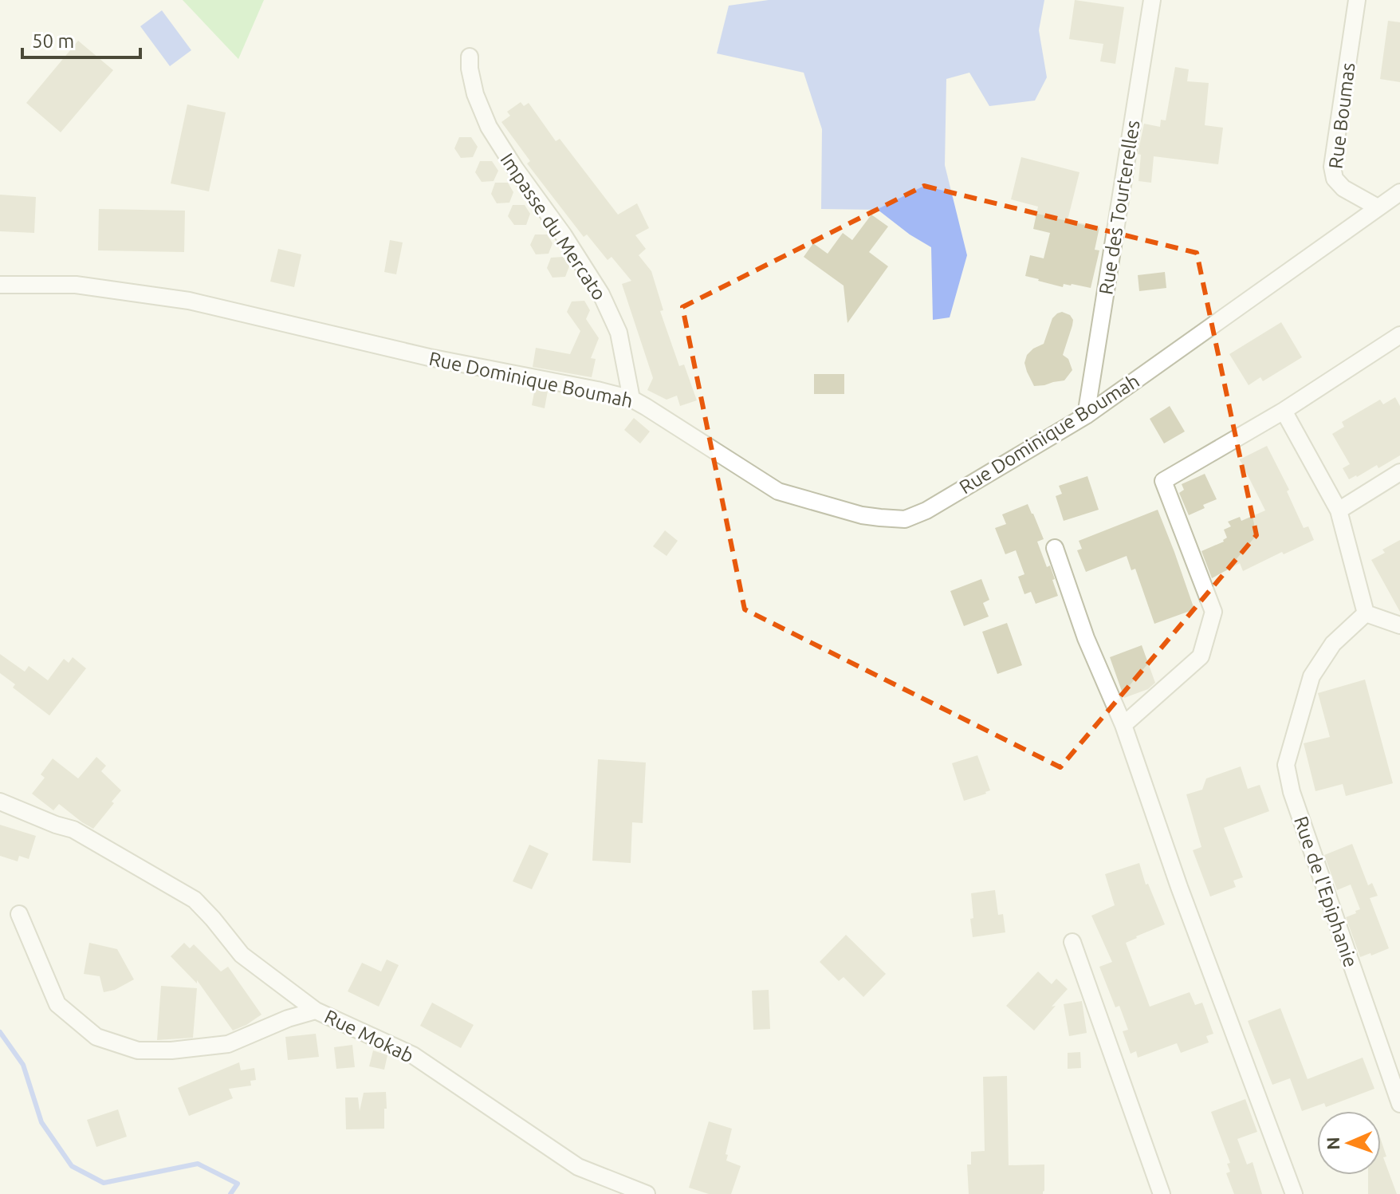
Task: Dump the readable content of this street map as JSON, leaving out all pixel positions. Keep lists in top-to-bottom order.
{
  "streets": {
    "street": [
      "Rue Boumas",
      "Rue des Tourterelles",
      "Impasse du Mercato",
      "Rue Dominique Boumah",
      "Rue de l'Epiphanie",
      "Rue Mokab"
    ]
  },
  "crossings": [
    ["Rue Boumas", "Rue Dominique Boumah"],
    ["Rue des Tourterelles", "Rue Dominique Boumah"],
    ["Impasse du Mercato", "Rue Dominique Boumah"]
  ],
  "scale_bar": "50 m",
  "north": "left"
}
